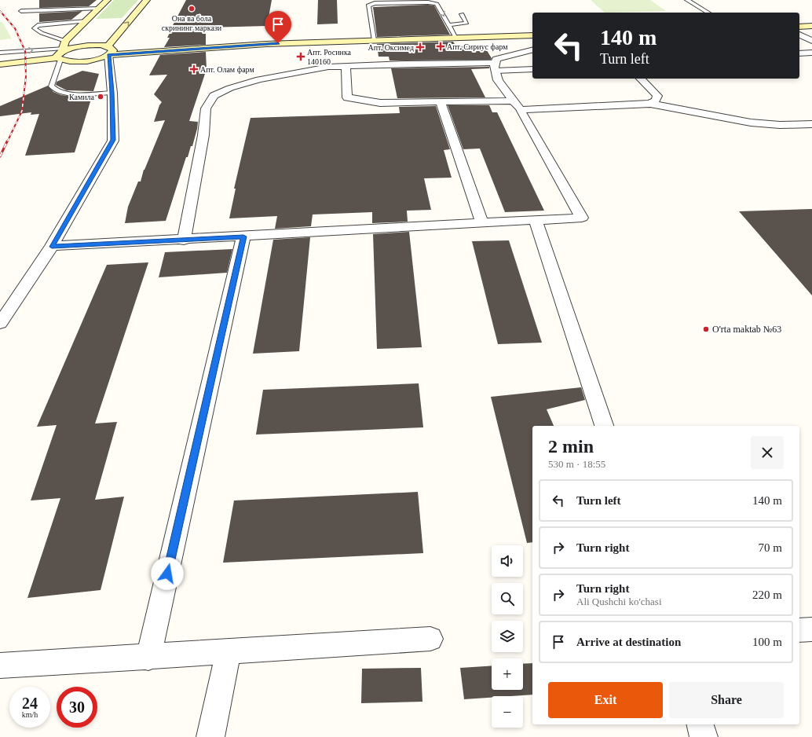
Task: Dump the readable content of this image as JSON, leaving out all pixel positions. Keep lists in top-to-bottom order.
{
  "places": {
    "other": ["Она ва бола скрининг маркази", "Камила", "O'rta maktab №63"],
    "health": [
      "Апт. Сириус фарм",
      "Апт. Оксимед",
      "Апт. Росинка 140160",
      "Апт. Олам фарм"
    ]
  },
  "page": {
    "turn": ["140 m", "Turn left"],
    "heading": ["2 min", "530 m · 18:55"],
    "list": [
      {
        "name": "Turn left",
        "value": "140 m"
      },
      {
        "name": "Turn right",
        "value": "70 m"
      },
      {
        "name": "Turn right",
        "note": "Ali Qushchi ko'chasi",
        "value": "220 m"
      },
      {
        "name": "Arrive at destination",
        "value": "100 m"
      }
    ],
    "map_buttons": ["+", "−"],
    "buttons": ["Exit", "Share"],
    "speed": "24 km/h",
    "limit": "30"
  }
}
